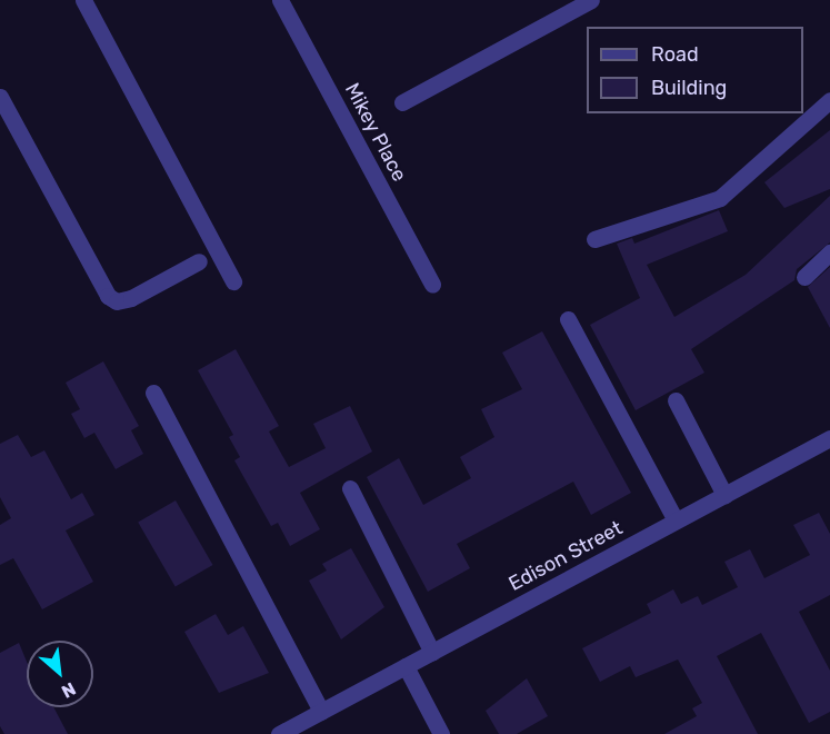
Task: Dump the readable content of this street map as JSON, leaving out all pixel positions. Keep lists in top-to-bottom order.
{
  "streets": {
    "street": ["Mikey Place", "Edison Street"]
  },
  "legend": ["Road", "Building"],
  "north": "bottom right"
}
